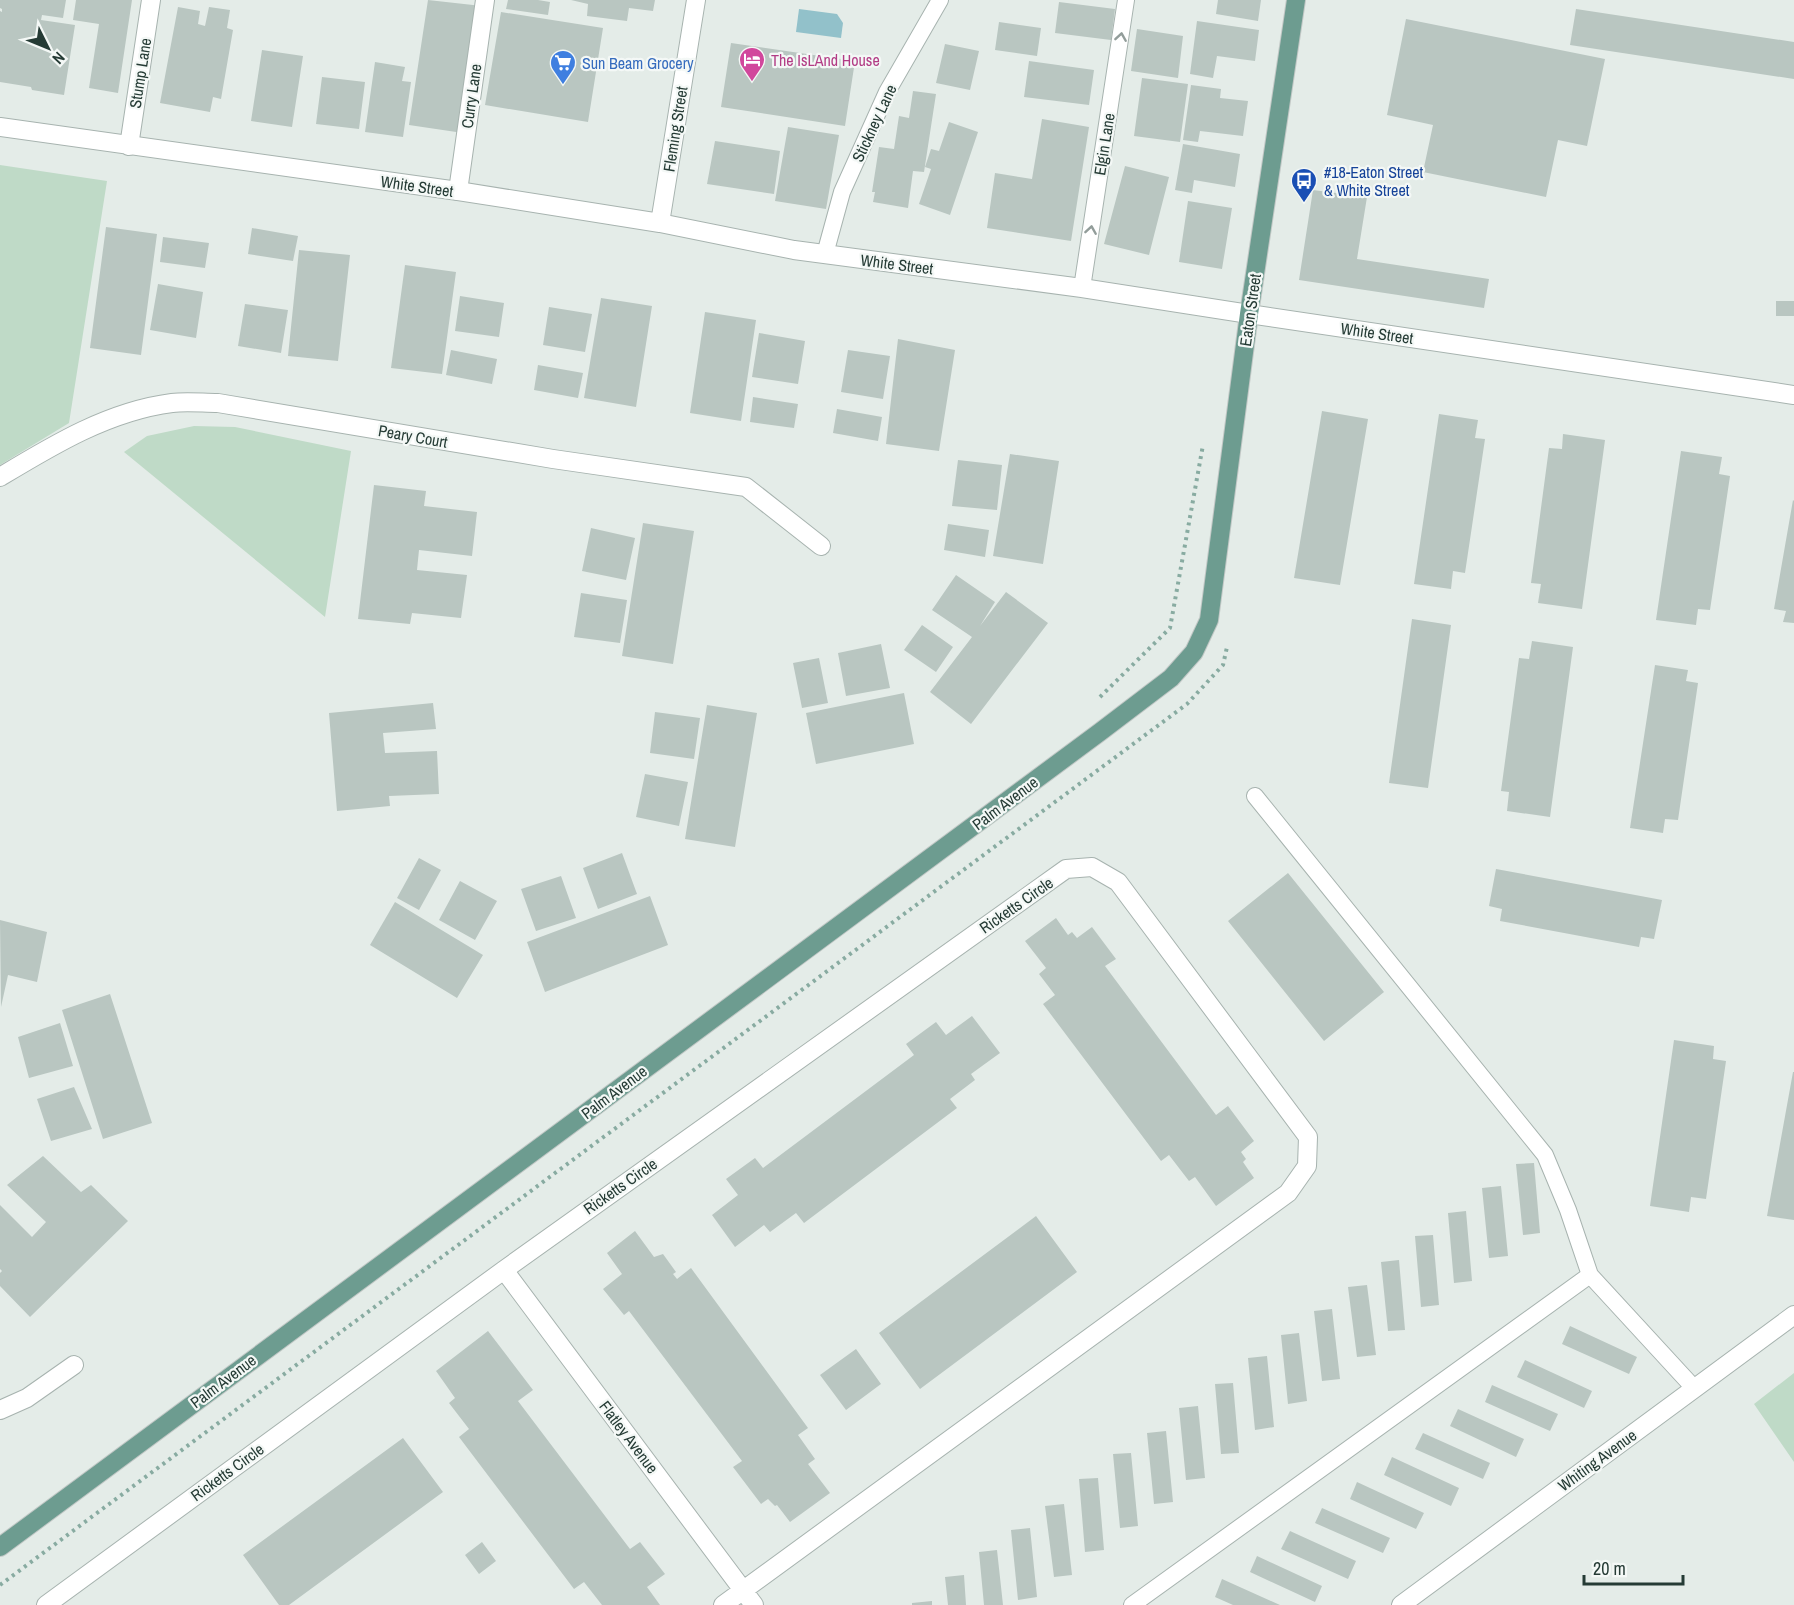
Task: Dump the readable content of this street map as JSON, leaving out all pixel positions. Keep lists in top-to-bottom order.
{
  "streets": {
    "main road": ["Eaton Street", "Palm Avenue"],
    "street": [
      "Stump Lane",
      "Curry Lane",
      "Fleming Street",
      "White Street",
      "Peary Court",
      "Ricketts Circle",
      "Flatley Avenue",
      "Whiting Avenue"
    ],
    "lane": ["Stickney Lane", "Elgin Lane"]
  },
  "crossings": [
    ["Stump Lane", "White Street"],
    ["Curry Lane", "White Street"],
    ["Stickney Lane", "White Street"],
    ["Fleming Street", "White Street"],
    ["Elgin Lane", "White Street"],
    ["White Street", "Eaton Street"],
    ["Eaton Street", "Palm Avenue"],
    ["Ricketts Circle", "Flatley Avenue"]
  ],
  "one_way": ["Elgin Lane"],
  "places": {
    "hotel": ["The IsLAnd House"],
    "supermarket": ["Sun Beam Grocery"],
    "bus stop": ["#18-Eaton Street & White Street"]
  },
  "scale_bar": "20 m",
  "north": "bottom right"
}
